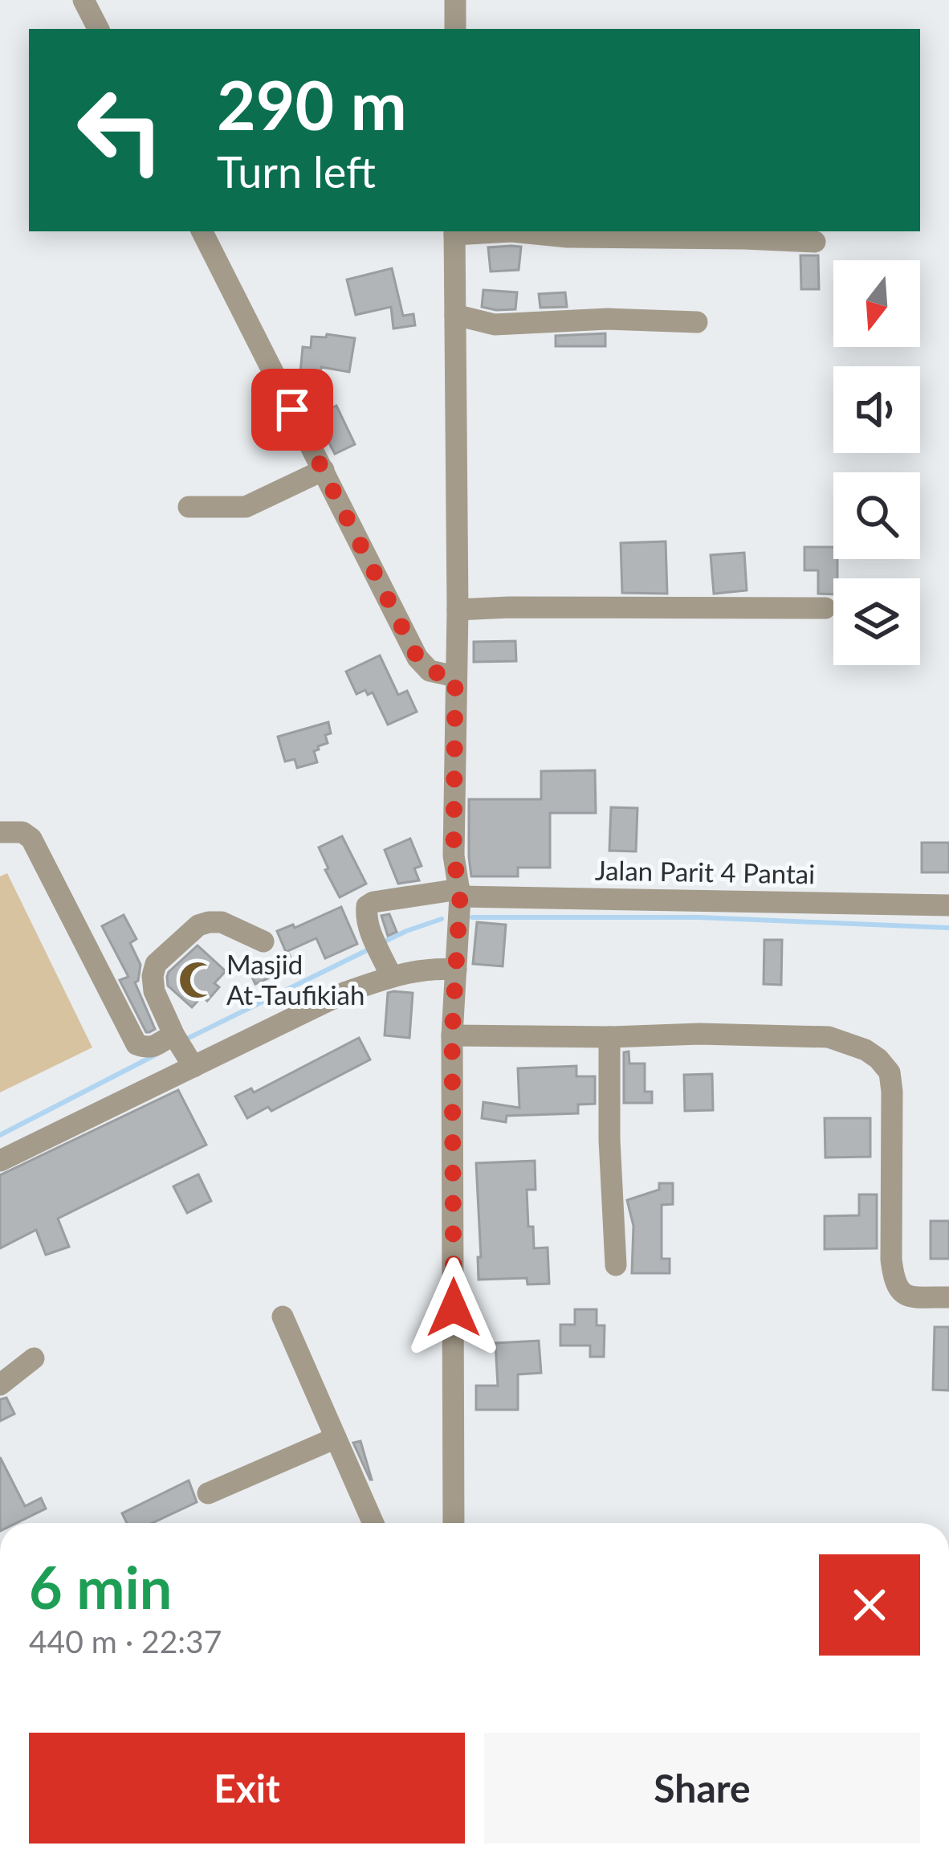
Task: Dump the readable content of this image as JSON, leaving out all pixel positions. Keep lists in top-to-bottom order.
{
  "streets": {
    "street": ["Jalan Parit 4 Pantai"]
  },
  "places": {
    "mosque": ["Masjid At-Taufikiah"]
  },
  "north": "bottom",
  "page": {
    "turn": ["290 m", "Turn left"],
    "heading": ["6 min", "440 m · 22:37"],
    "buttons": ["Exit", "Share"]
  }
}
